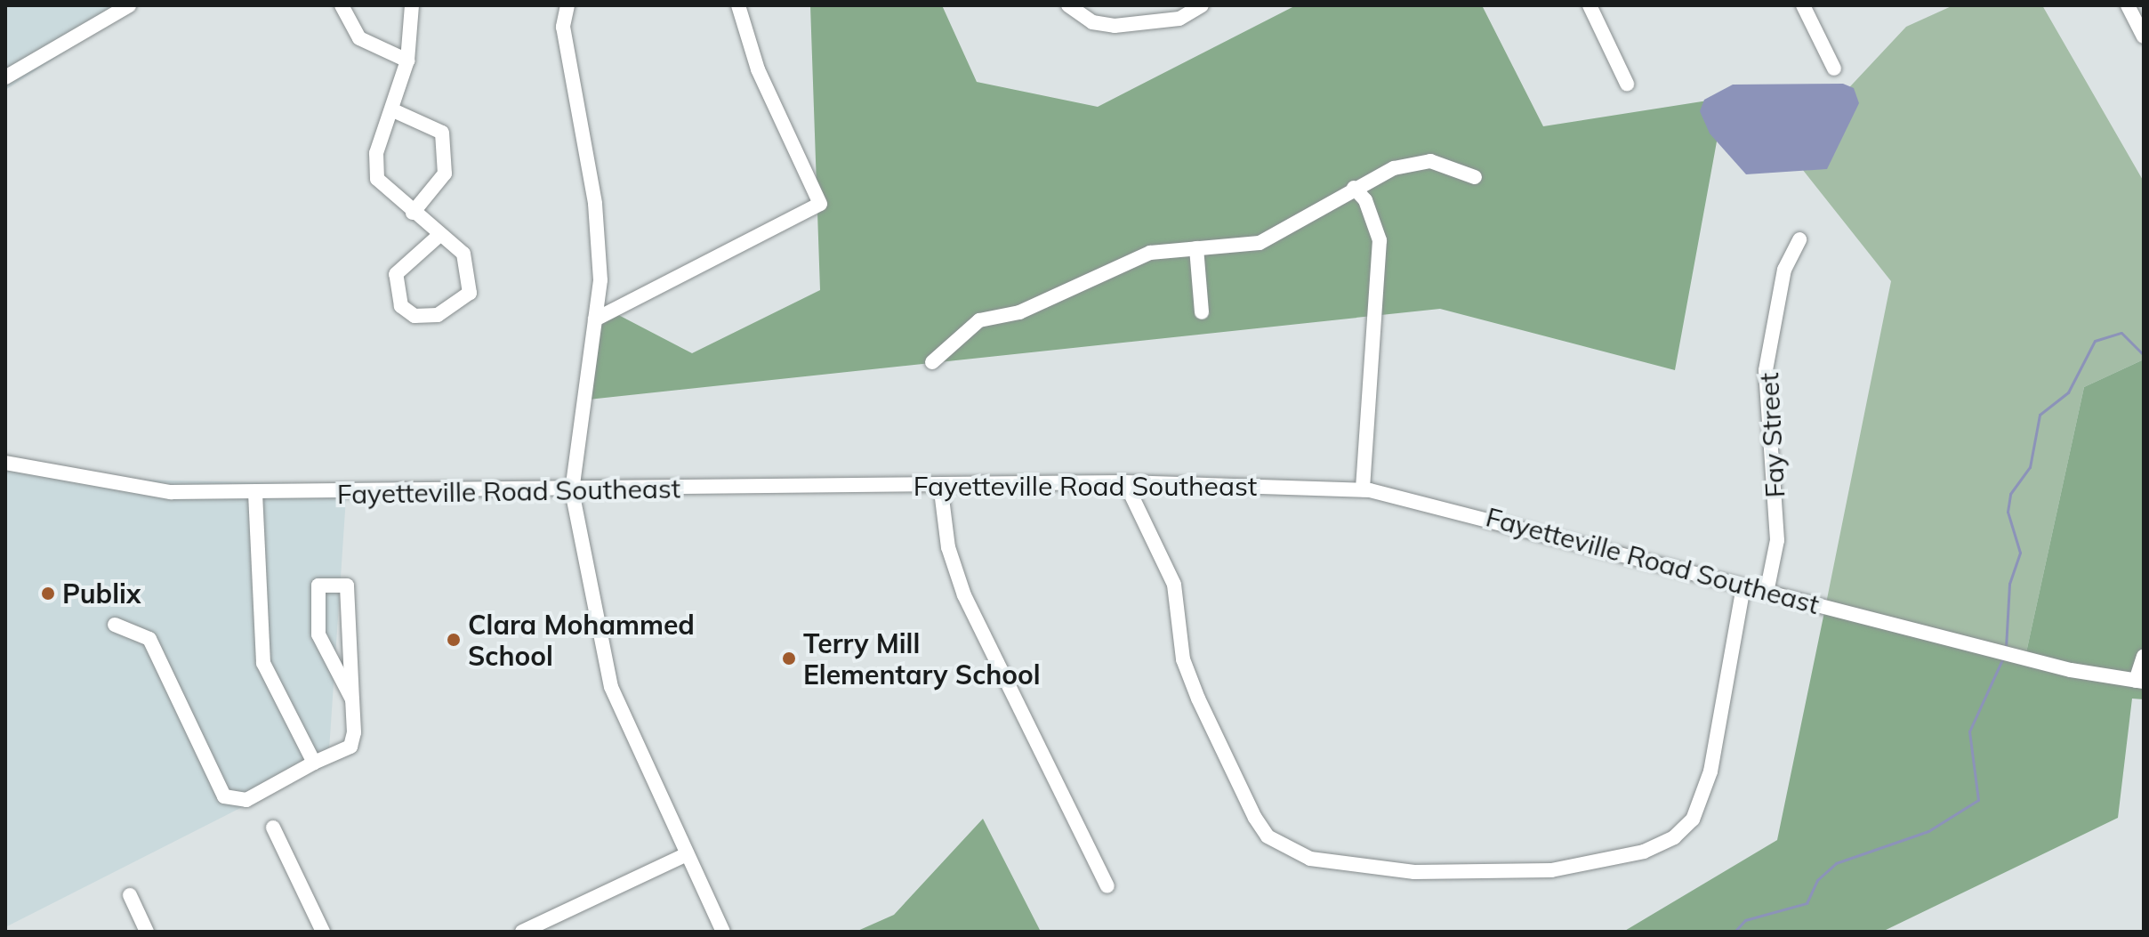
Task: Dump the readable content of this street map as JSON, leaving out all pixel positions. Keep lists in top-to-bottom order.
{
  "streets": {
    "street": ["Fay Street", "Fayetteville Road Southeast"]
  },
  "crossings": [
    ["Fay Street", "Fayetteville Road Southeast"]
  ],
  "places": ["Publix", "Clara Mohammed School", "Terry Mill Elementary School"]
}
